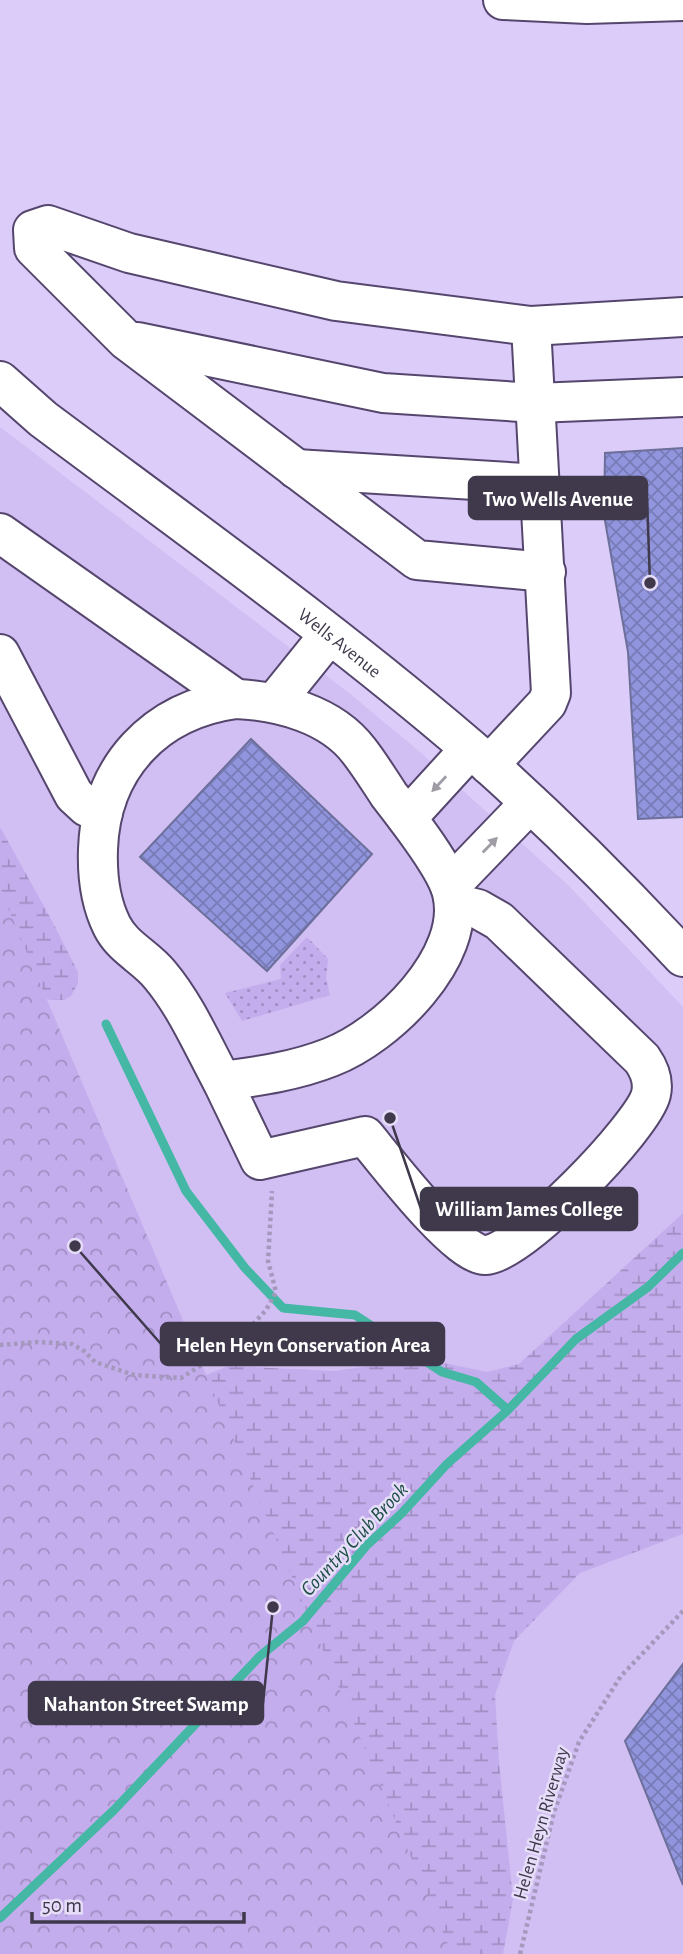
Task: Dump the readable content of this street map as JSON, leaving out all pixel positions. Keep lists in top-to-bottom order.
{
  "streets": {
    "street": ["Wells Avenue"],
    "path": ["Helen Heyn Riverway"]
  },
  "water": ["Country Club Brook"],
  "places": [
    "Two Wells Avenue",
    "William James College",
    "Helen Heyn Conservation Area",
    "Nahanton Street Swamp"
  ],
  "scale_bar": "50 m"
}
